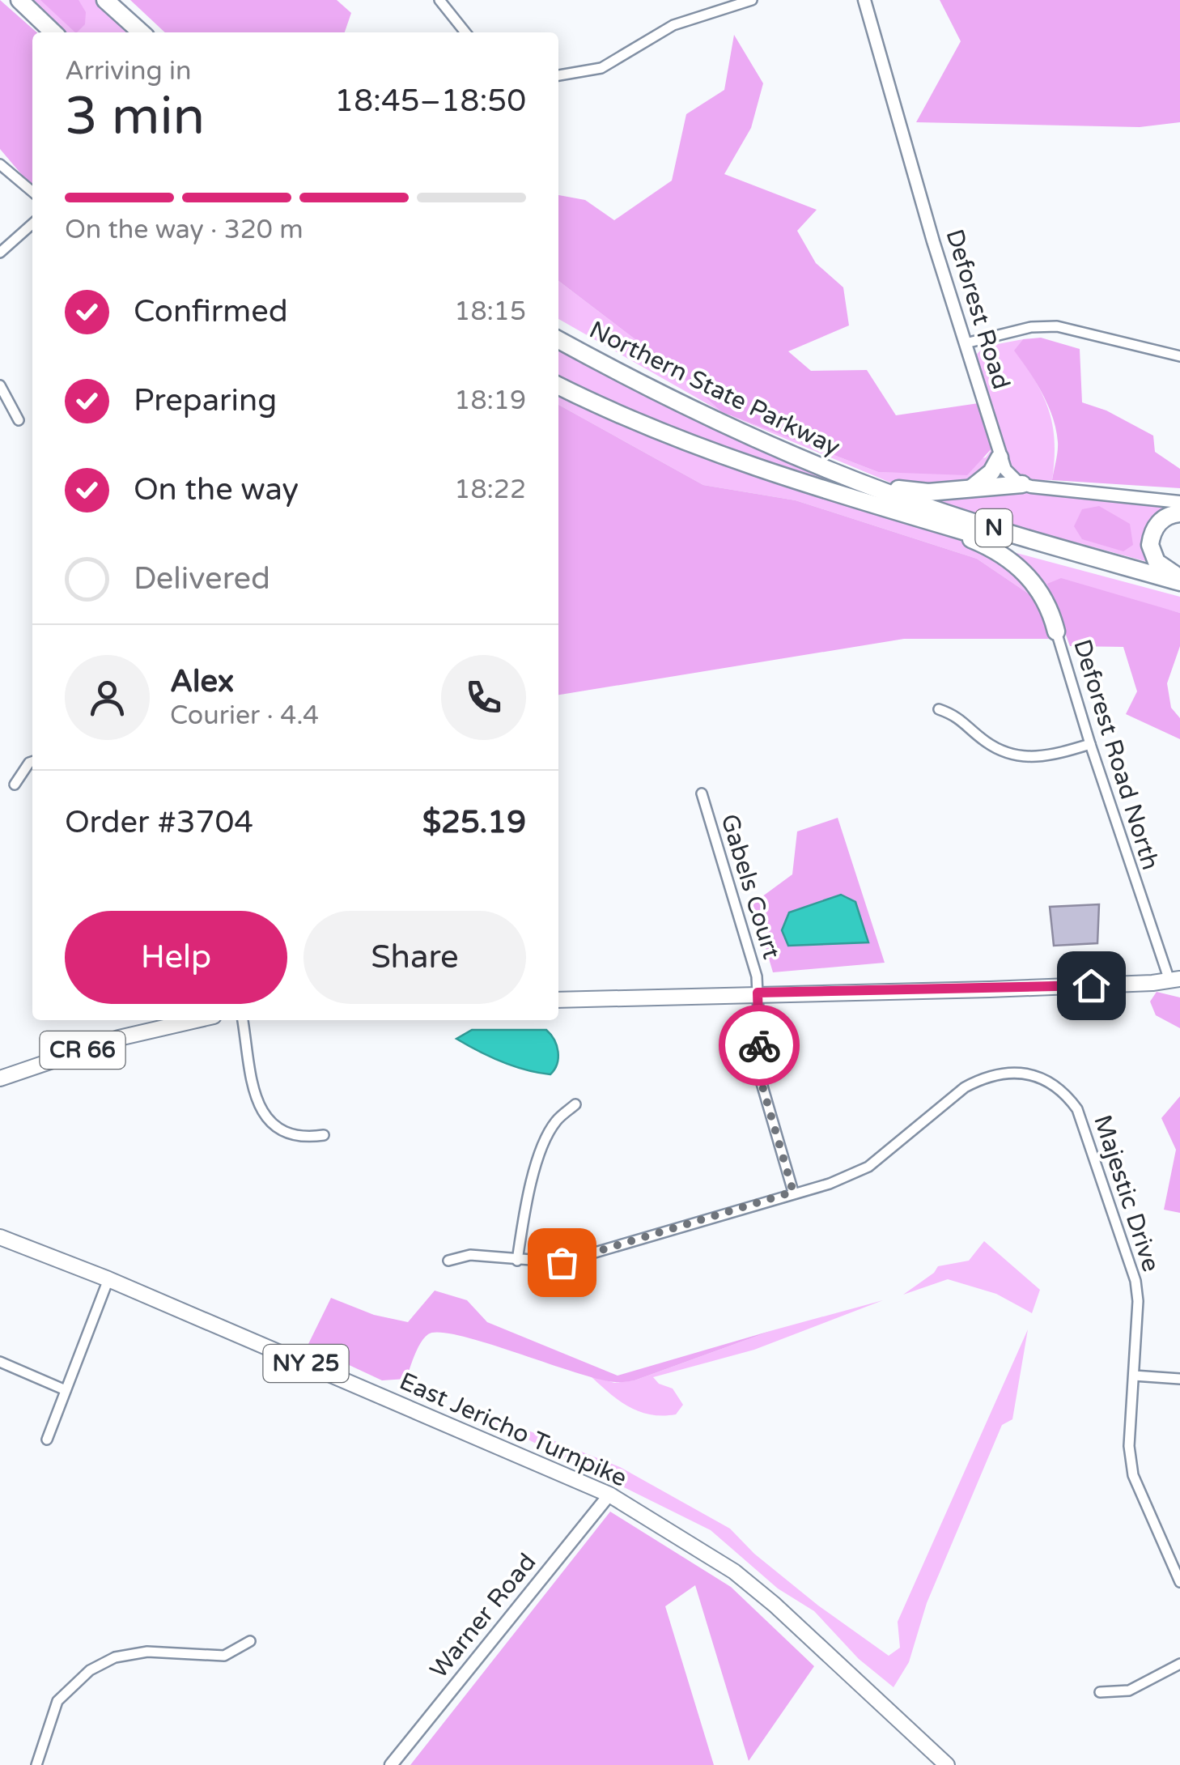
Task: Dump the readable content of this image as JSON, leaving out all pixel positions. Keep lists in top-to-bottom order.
{
  "streets": {
    "highway": ["Northern State Parkway", "N"],
    "main road": ["CR 66", "NY 25", "East Jericho Turnpike"],
    "street": [
      "Deforest Road",
      "Deforest Road North",
      "Gabels Court",
      "Majestic Drive",
      "Warner Road"
    ]
  },
  "crossings": [
    ["Gabels Court", "Majestic Drive"],
    ["East Jericho Turnpike", "Warner Road"]
  ],
  "page": {
    "heading": ["3 min", "Arriving in", "18:45–18:50"],
    "panel": [
      "Alex",
      "Courier · 4.4",
      "Order #3704",
      "$25.19"
    ],
    "bar": "On the way · 320 m",
    "list": [
      ["Confirmed", "18:15"],
      ["Preparing", "18:19"],
      ["On the way", "18:22"],
      "Delivered"
    ],
    "buttons": ["Help", "Share"]
  }
}
